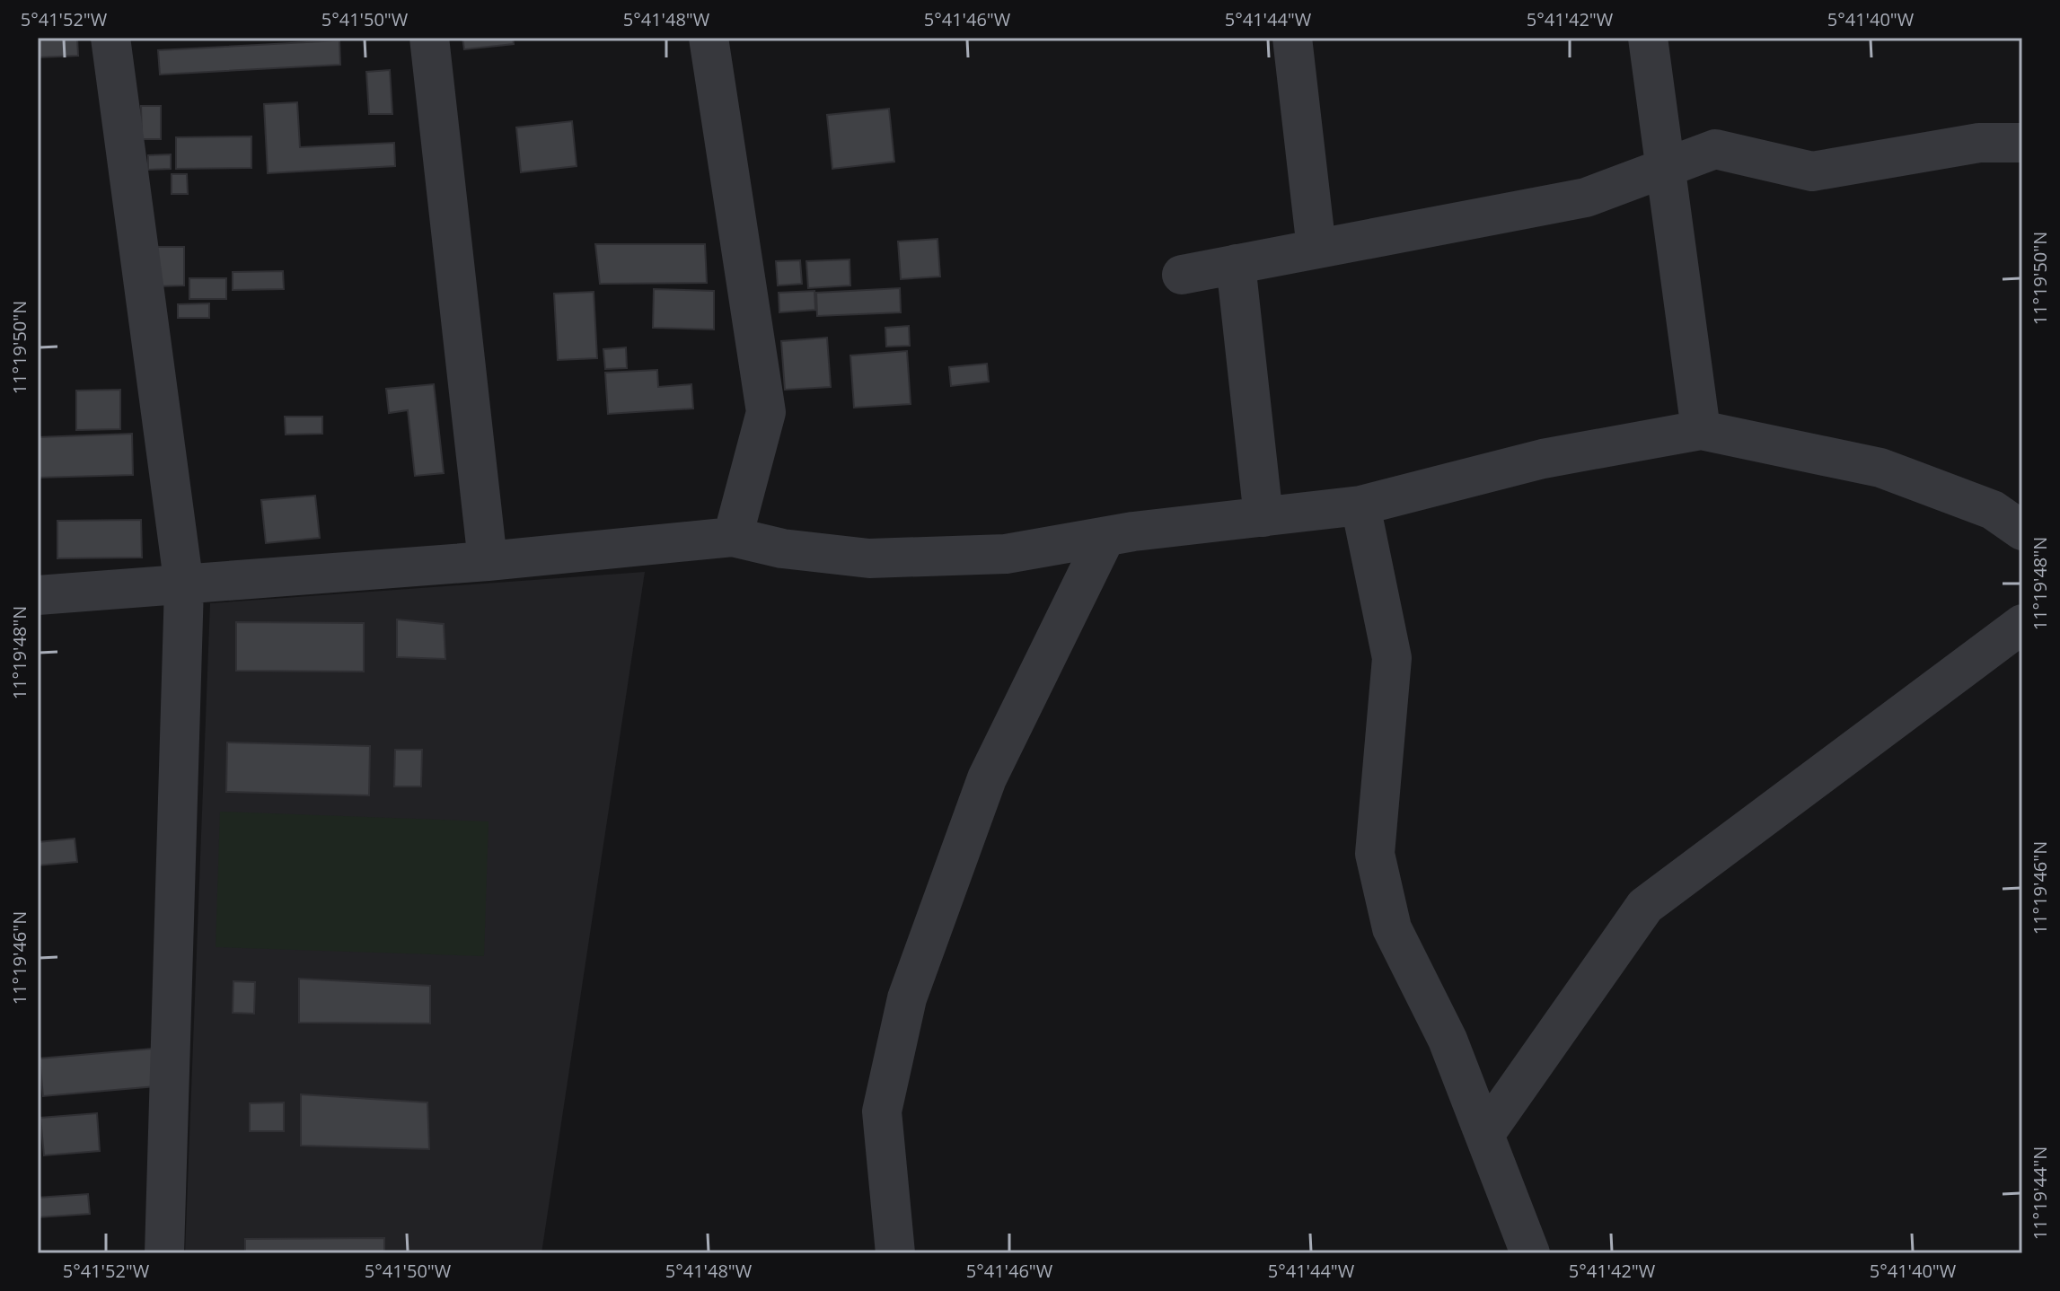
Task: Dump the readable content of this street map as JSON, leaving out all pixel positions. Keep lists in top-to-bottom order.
{
  "coordinates": [
    "5°41'52\"W",
    "5°41'50\"W",
    "5°41'48\"W",
    "5°41'46\"W",
    "5°41'44\"W",
    "5°41'42\"W",
    "5°41'40\"W",
    "11°19'50\"N",
    "11°19'48\"N",
    "11°19'46\"N",
    "11°19'44\"N"
  ]
}
